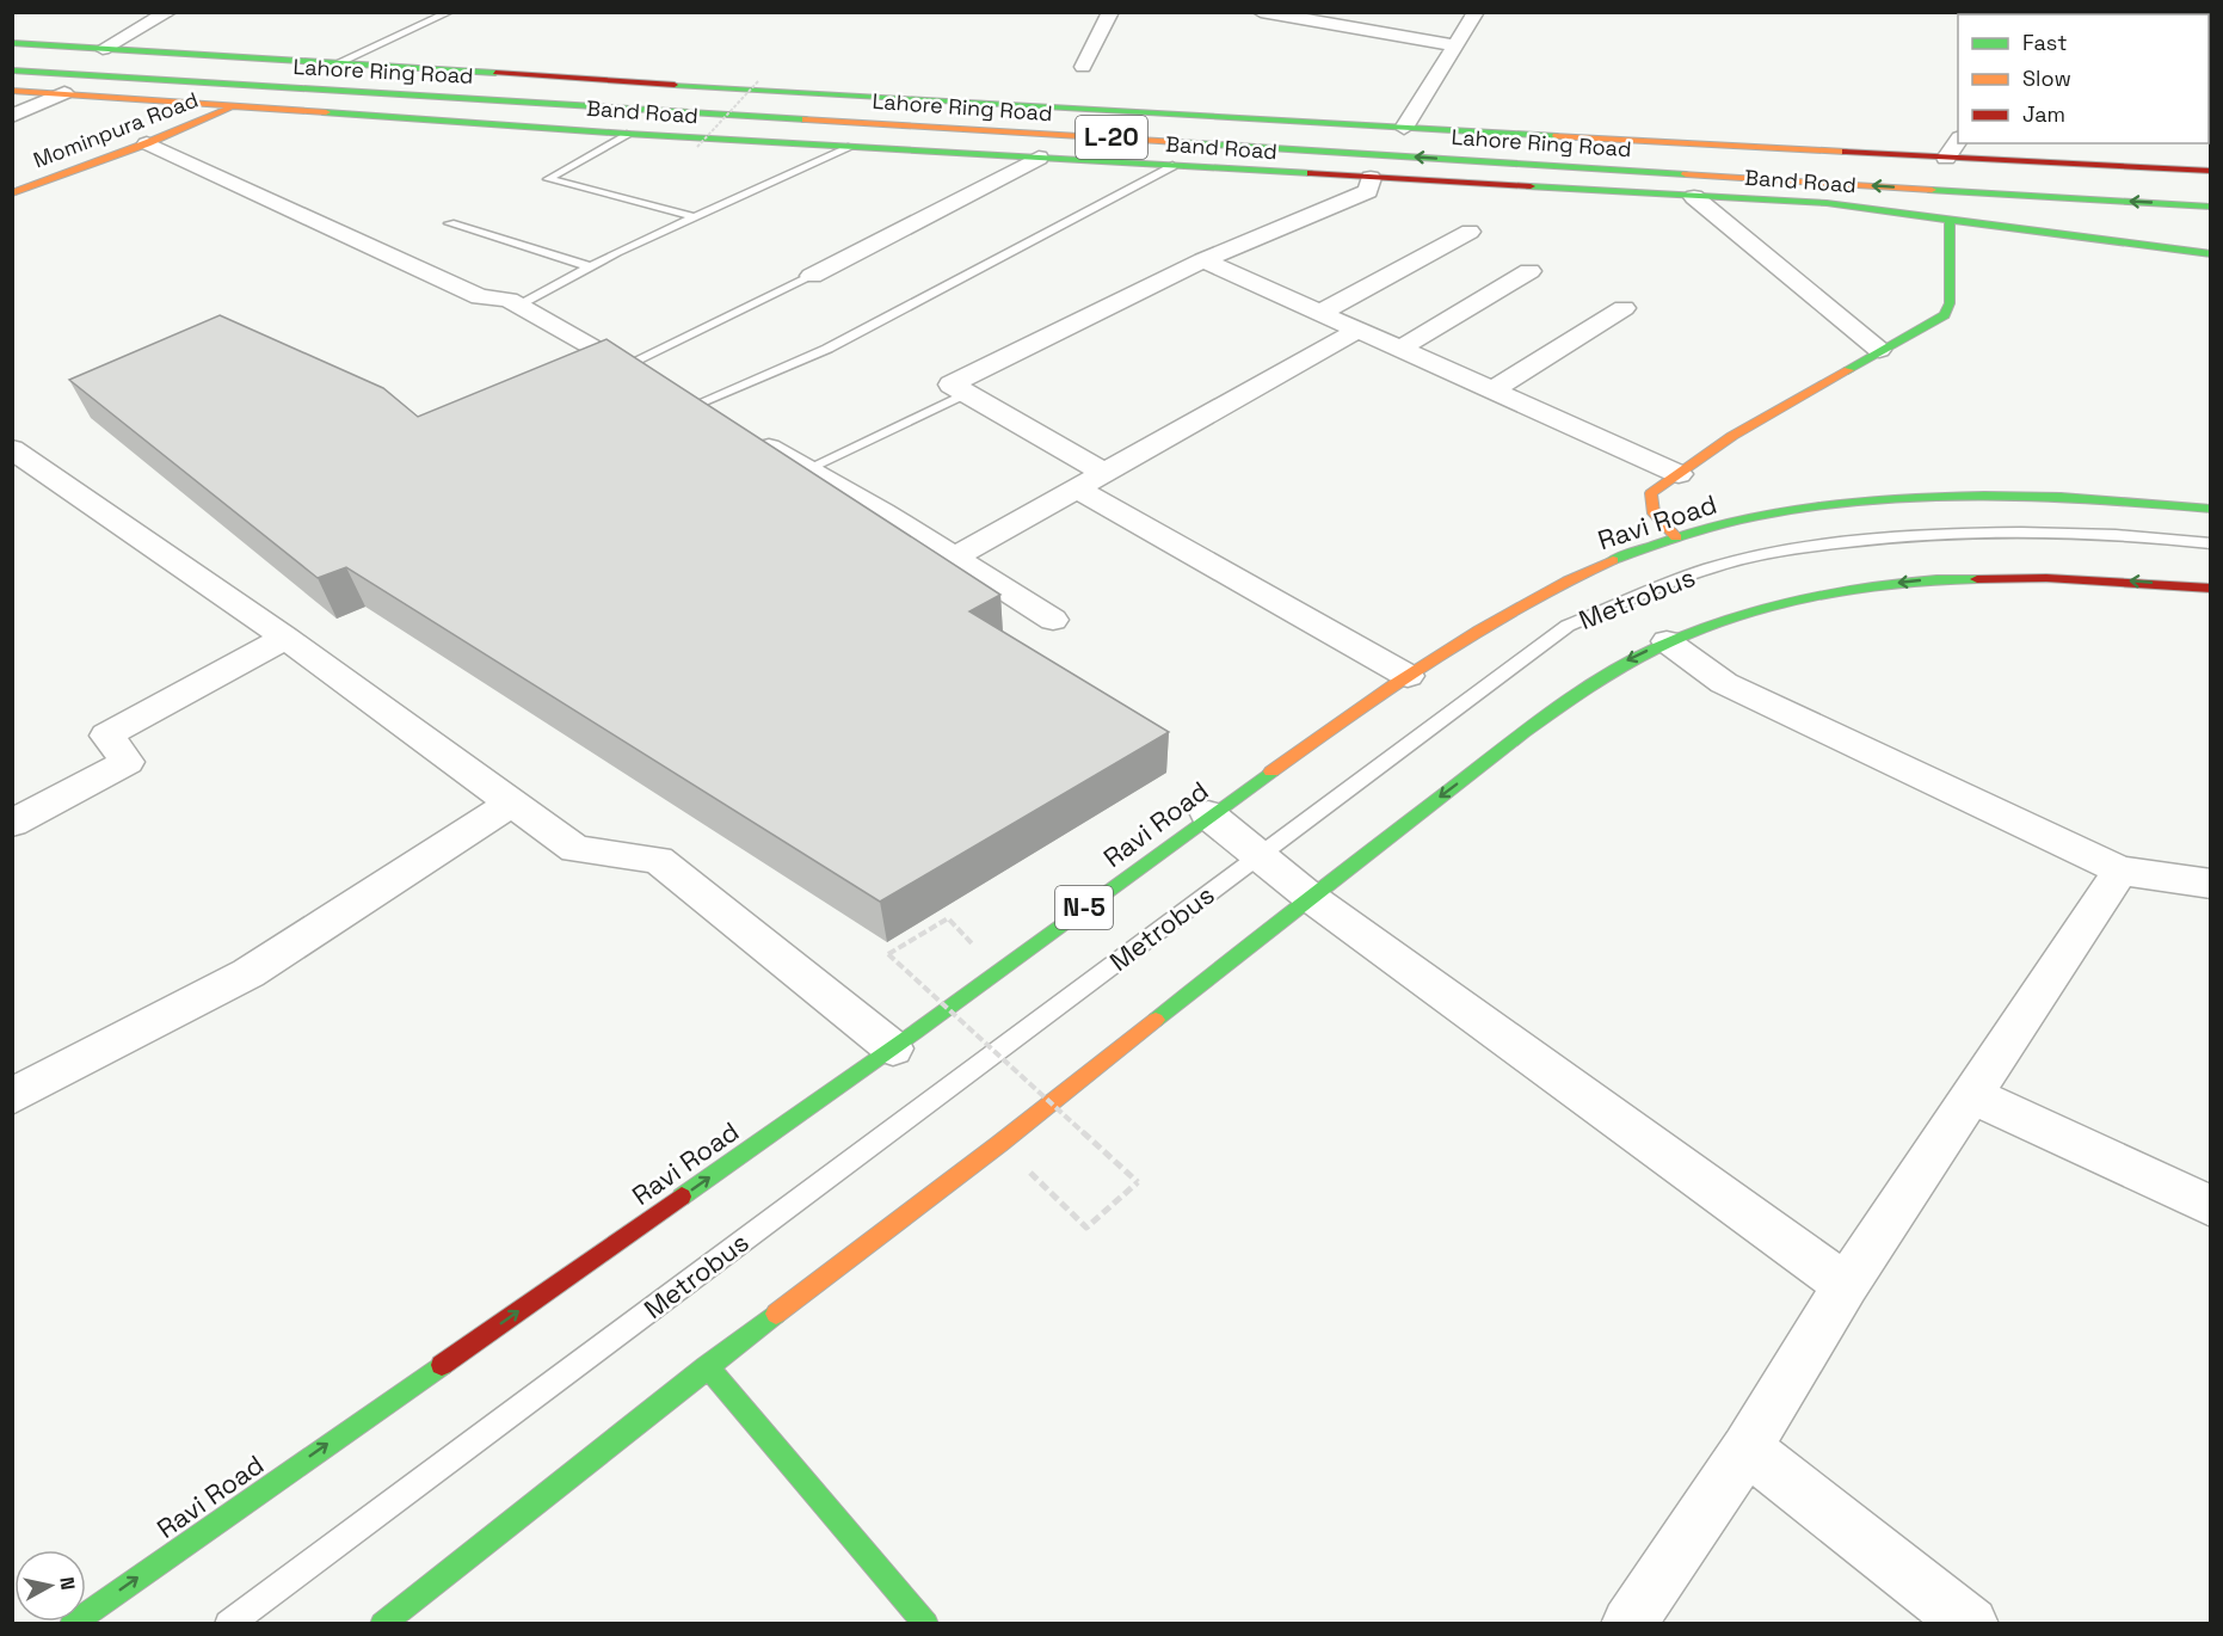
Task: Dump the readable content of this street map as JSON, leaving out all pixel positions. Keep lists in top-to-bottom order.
{
  "streets": {
    "main road": [
      "Lahore Ring Road",
      "Band Road",
      "Mominpura Road",
      "L-20",
      "Ravi Road",
      "N-5"
    ],
    "lane": ["Metrobus"]
  },
  "crossings": [
    ["Band Road", "Mominpura Road"]
  ],
  "one_way": ["Ravi Road"],
  "legend": ["Fast", "Slow", "Jam"],
  "north": "right"
}
